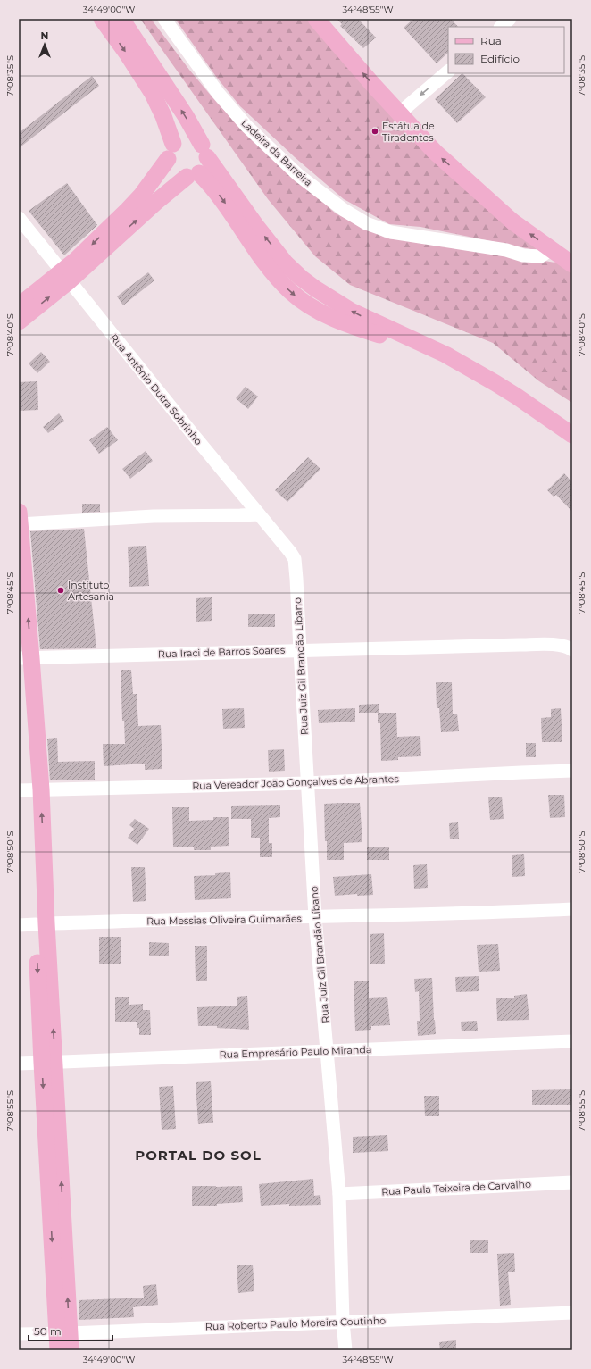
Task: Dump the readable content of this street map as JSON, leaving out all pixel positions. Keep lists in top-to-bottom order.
{
  "streets": {
    "street": [
      "Ladeira da Barreira",
      "Rua Antônio Dutra Sobrinho",
      "Rua Iraci de Barros Soares",
      "Rua Juiz Gil Brandão Líbano",
      "Rua Vereador João Gonçalves de Abrantes",
      "Rua Messias Oliveira Guimarães",
      "Rua Empresário Paulo Miranda",
      "Rua Paula Teixeira de Carvalho",
      "Rua Roberto Paulo Moreira Coutinho"
    ]
  },
  "crossings": [
    ["Rua Antônio Dutra Sobrinho", "Rua Juiz Gil Brandão Líbano"],
    ["Rua Iraci de Barros Soares", "Rua Juiz Gil Brandão Líbano"],
    ["Rua Juiz Gil Brandão Líbano", "Rua Vereador João Gonçalves de Abrantes"],
    ["Rua Juiz Gil Brandão Líbano", "Rua Messias Oliveira Guimarães"],
    ["Rua Juiz Gil Brandão Líbano", "Rua Empresário Paulo Miranda"],
    ["Rua Juiz Gil Brandão Líbano", "Rua Paula Teixeira de Carvalho"],
    ["Rua Juiz Gil Brandão Líbano", "Rua Roberto Paulo Moreira Coutinho"]
  ],
  "districts": ["PORTAL DO SOL"],
  "places": ["Estátua de Tiradentes", "Instituto Artesania"],
  "legend": ["Rua", "Edifício"],
  "scale_bar": "50 m",
  "north": "top",
  "coordinates": [
    "34°49'00\"W",
    "34°48'55\"W",
    "7°08'35\"S",
    "7°08'40\"S",
    "7°08'45\"S",
    "7°08'50\"S",
    "7°08'55\"S"
  ]
}
